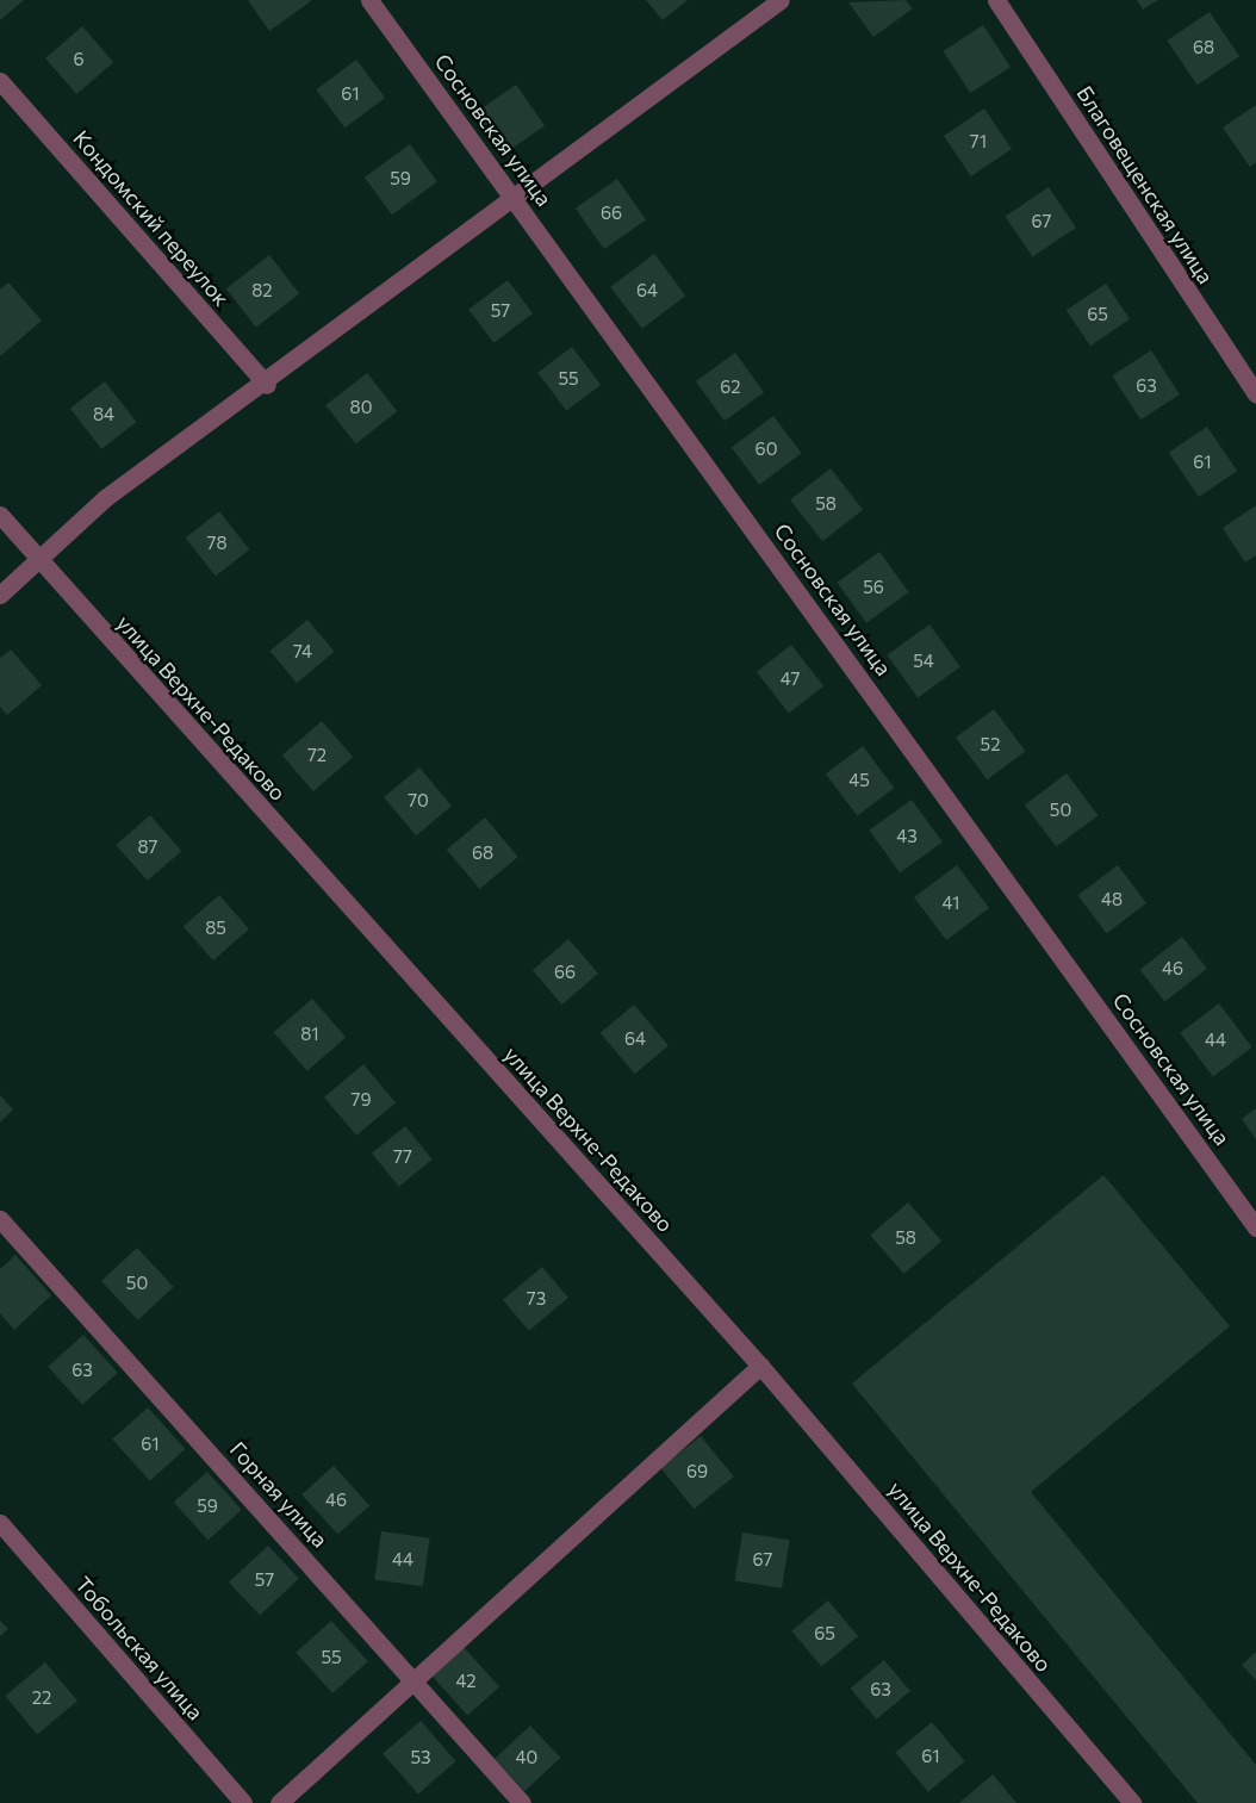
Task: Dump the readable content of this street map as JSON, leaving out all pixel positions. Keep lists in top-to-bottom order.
{
  "streets": {
    "street": [
      "Сосновская улица",
      "Благовещенская улица",
      "Кондомский переулок",
      "улица Верхне-Редаково",
      "Горная улица",
      "Тобольская улица"
    ]
  },
  "house_numbers": [
    "68",
    "6",
    "61",
    "71",
    "59",
    "66",
    "67",
    "82",
    "64",
    "57",
    "65",
    "55",
    "63",
    "62",
    "80",
    "84",
    "60",
    "61",
    "58",
    "78",
    "56",
    "74",
    "54",
    "47",
    "52",
    "72",
    "45",
    "70",
    "50",
    "43",
    "87",
    "68",
    "48",
    "41",
    "85",
    "46",
    "66",
    "81",
    "64",
    "44",
    "79",
    "77",
    "58",
    "50",
    "73",
    "63",
    "61",
    "69",
    "46",
    "59",
    "44",
    "67",
    "57",
    "65",
    "55",
    "42",
    "63",
    "22",
    "61",
    "53",
    "40"
  ]
}
